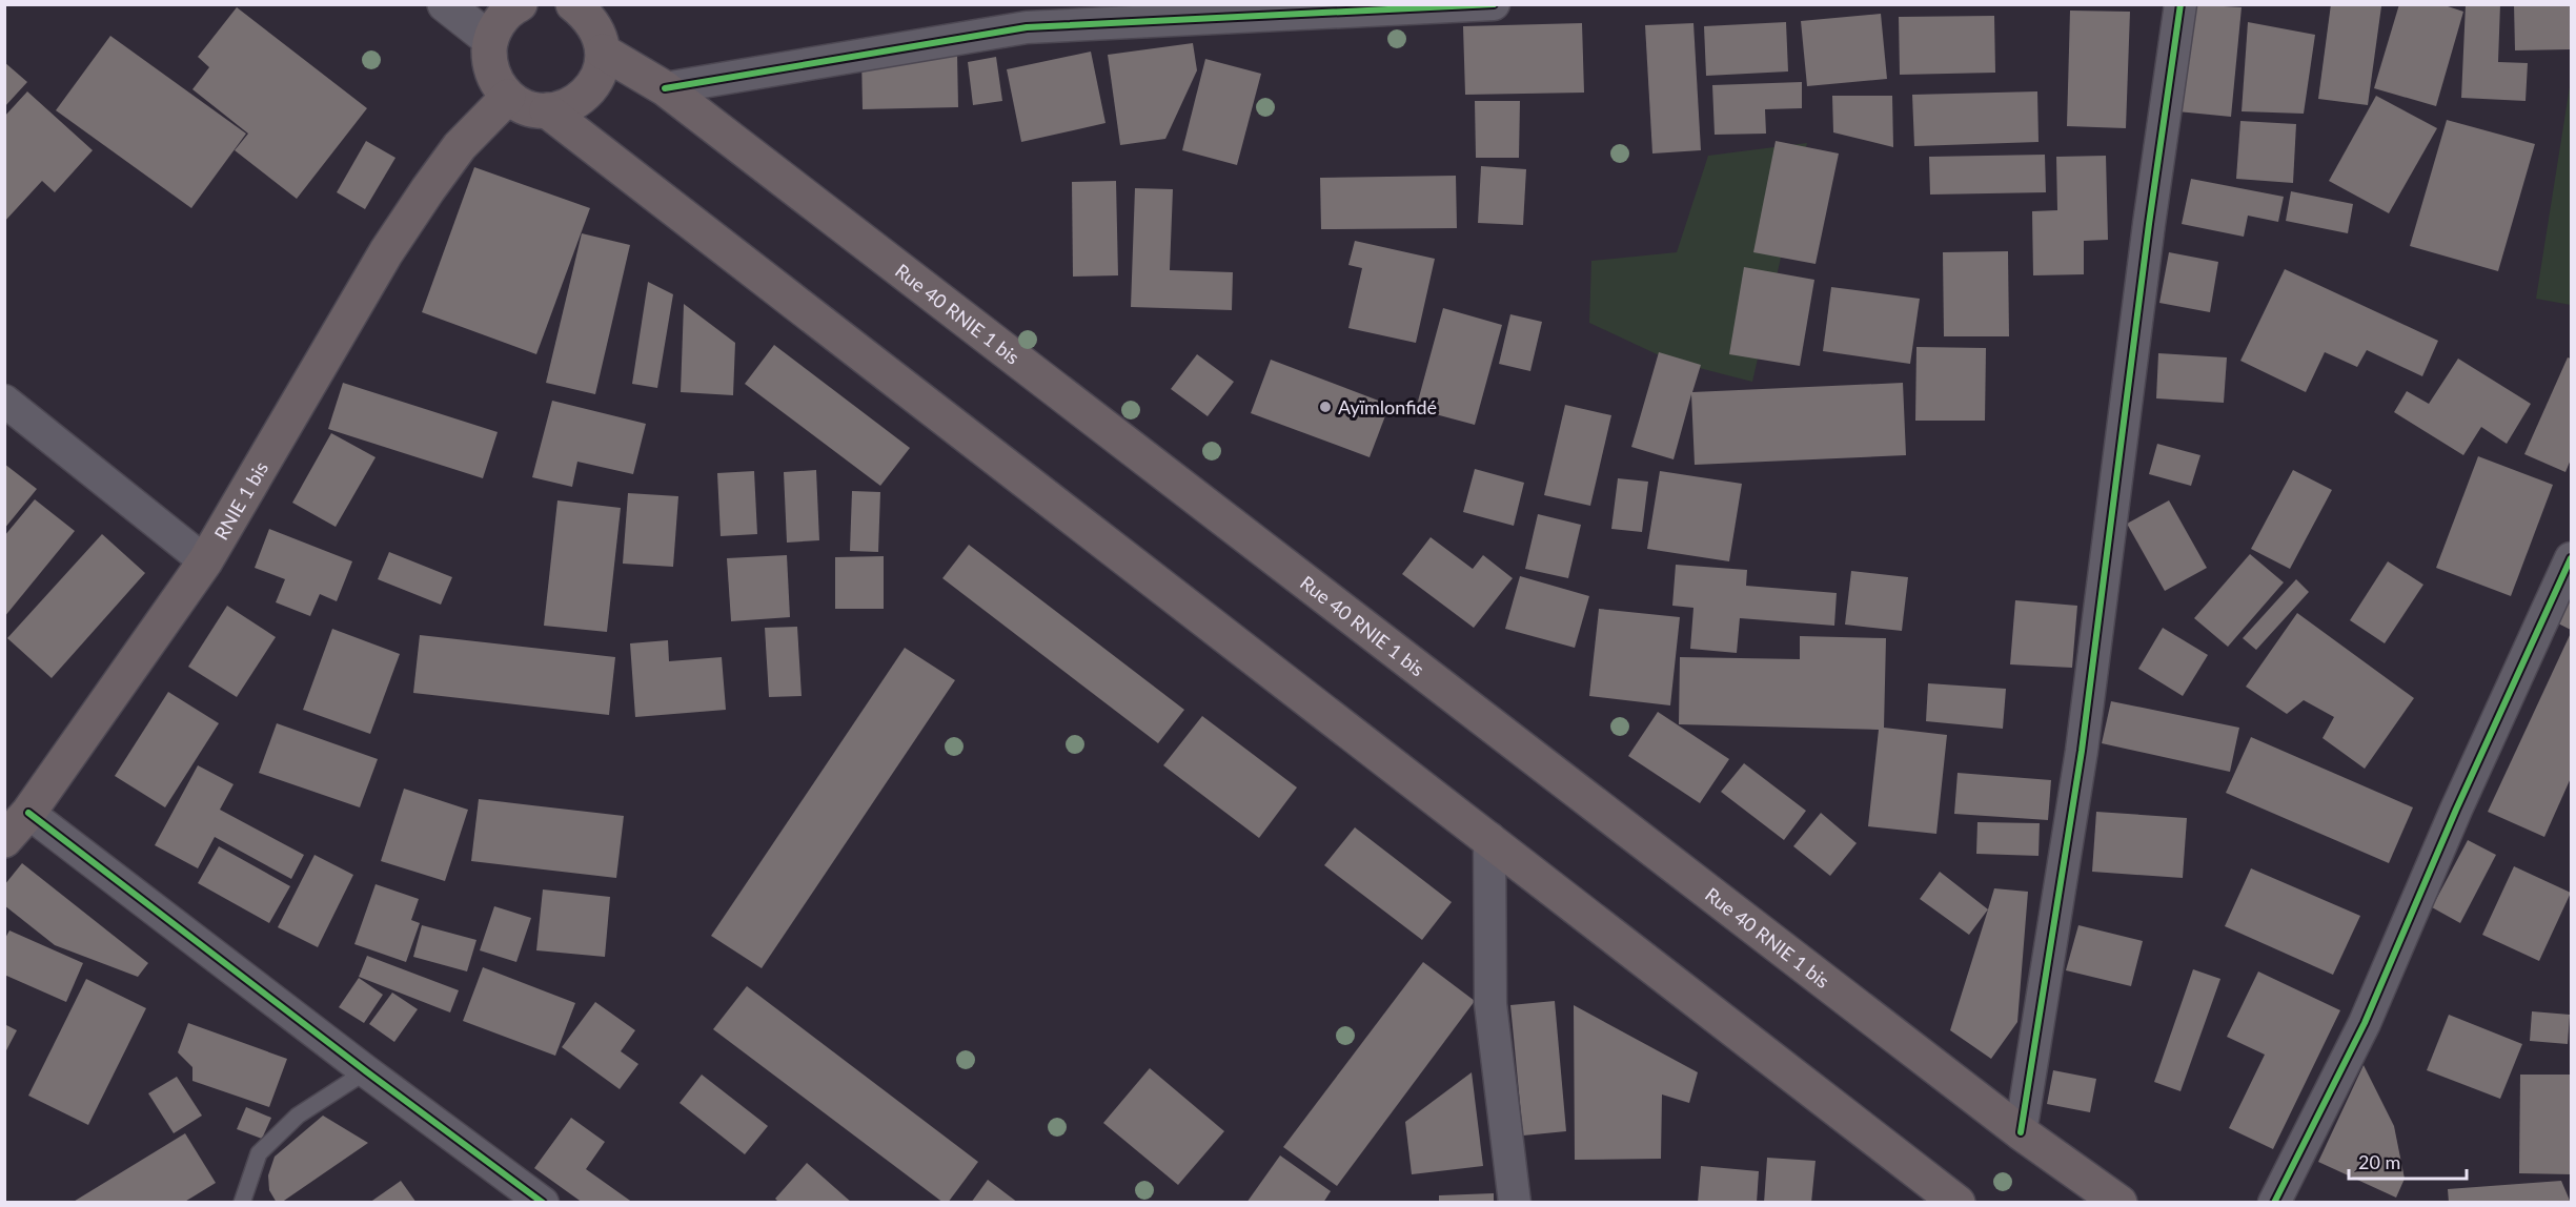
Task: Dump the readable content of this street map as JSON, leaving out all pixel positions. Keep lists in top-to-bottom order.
{
  "streets": {
    "main road": ["Rue 40 RNIE 1 bis", "RNIE 1 bis"]
  },
  "places": ["Ayïmlonfidé"],
  "scale_bar": "20 m"
}
